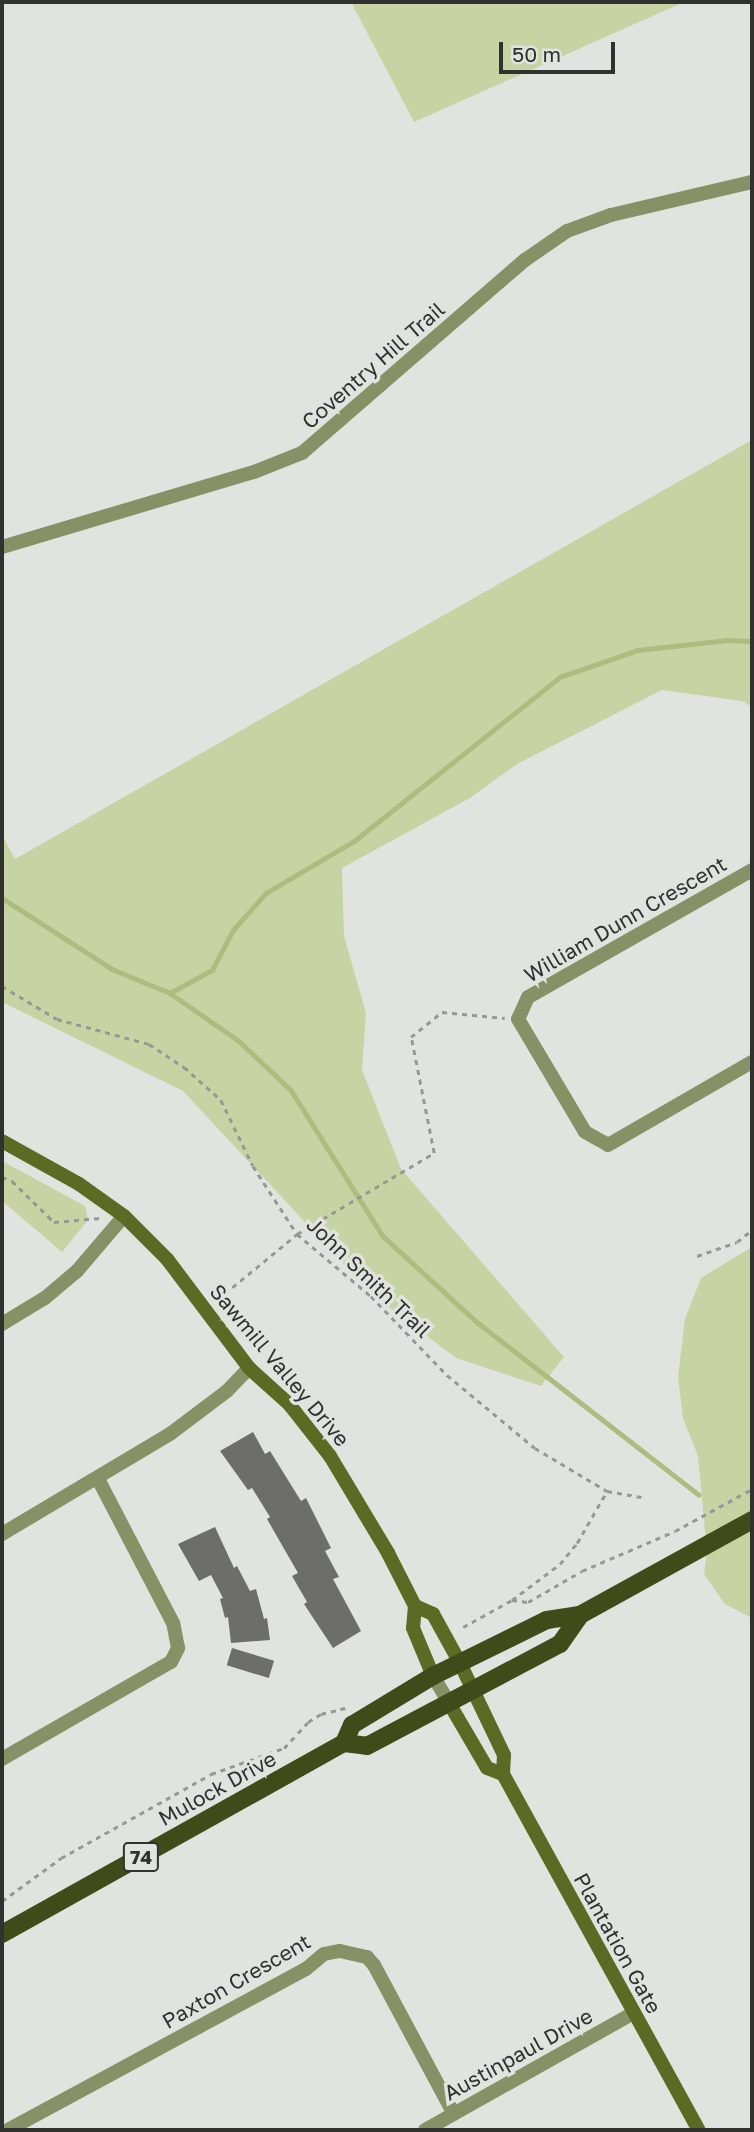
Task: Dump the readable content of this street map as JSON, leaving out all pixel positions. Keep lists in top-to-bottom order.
{
  "streets": {
    "main road": ["Mulock Drive", "74"],
    "street": [
      "Coventry Hill Trail",
      "William Dunn Crescent",
      "Sawmill Valley Drive",
      "Plantation Gate",
      "Paxton Crescent",
      "Austinpaul Drive"
    ],
    "path": ["John Smith Trail"]
  },
  "crossings": [
    ["Sawmill Valley Drive", "Mulock Drive"],
    ["Sawmill Valley Drive", "Plantation Gate"],
    ["Mulock Drive", "Plantation Gate"],
    ["Plantation Gate", "Austinpaul Drive"],
    ["Paxton Crescent", "Austinpaul Drive"]
  ],
  "scale_bar": "50 m"
}
